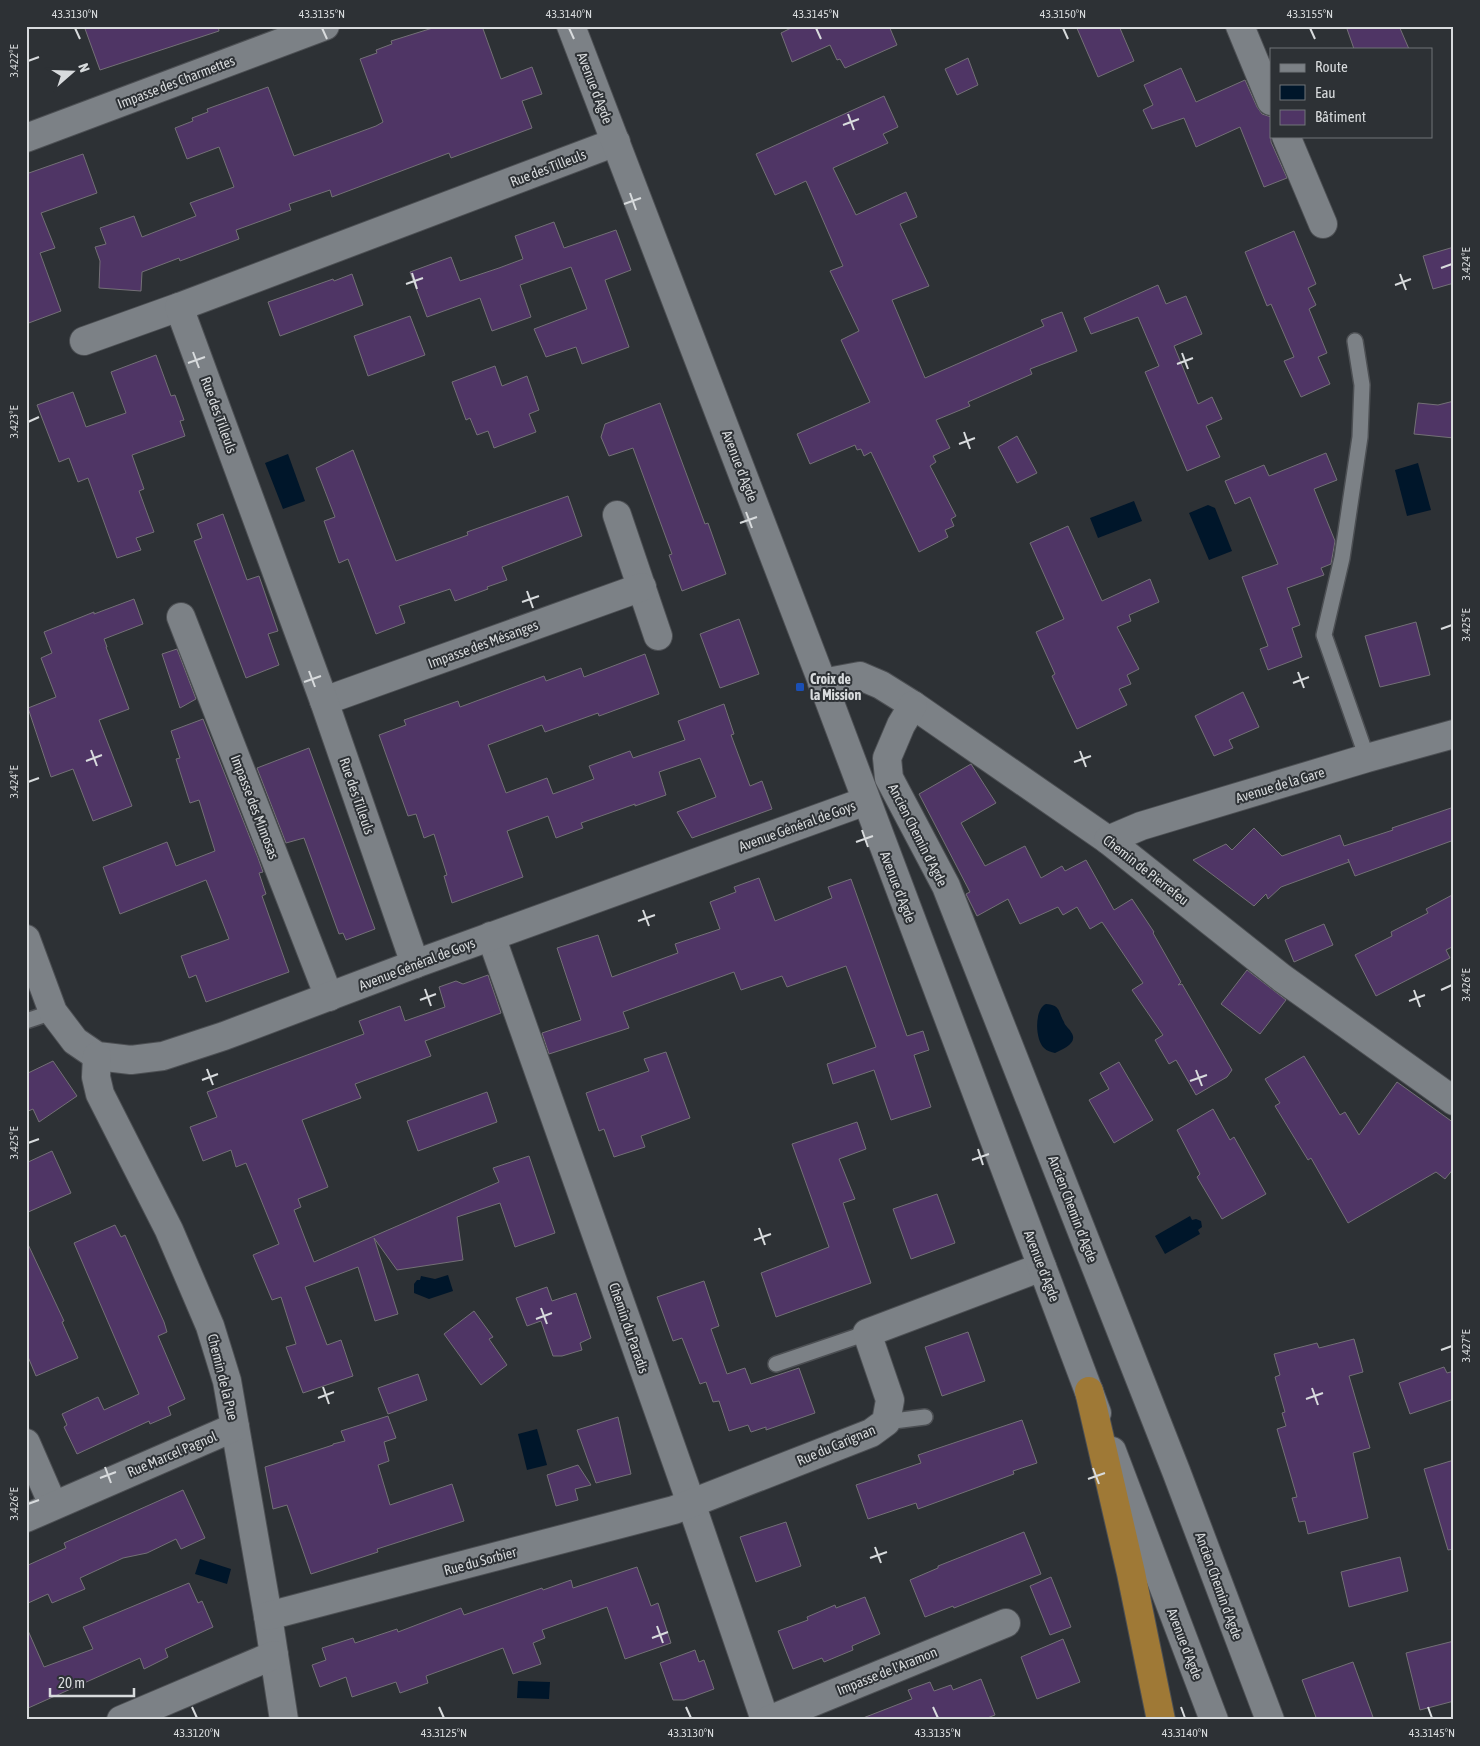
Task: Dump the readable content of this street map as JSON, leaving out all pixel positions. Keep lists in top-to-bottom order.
{
  "streets": {
    "street": [
      "Impasse des Charmettes",
      "Avenue d'Agde",
      "Rue des Tilleuls",
      "Impasse des Mésanges",
      "Avenue de la Gare",
      "Impasse des Mimosas",
      "Avenue Général de Goys",
      "Ancien Chemin d'Agde",
      "Chemin de Pierrefeu",
      "Chemin du Paradis",
      "Chemin de la Pue",
      "Rue du Carignan",
      "Rue Marcel Pagnol",
      "Rue du Sorbier",
      "Impasse de l'Aramon"
    ]
  },
  "crossings": [
    ["Avenue d'Agde", "Rue des Tilleuls"],
    ["Avenue d'Agde", "Avenue Général de Goys"],
    ["Avenue d'Agde", "Chemin de Pierrefeu"],
    ["Rue des Tilleuls", "Impasse des Mésanges"],
    ["Rue des Tilleuls", "Avenue Général de Goys"],
    ["Avenue de la Gare", "Chemin de Pierrefeu"],
    ["Impasse des Mimosas", "Avenue Général de Goys"],
    ["Avenue Général de Goys", "Chemin du Paradis"],
    ["Avenue Général de Goys", "Chemin de la Pue"],
    ["Ancien Chemin d'Agde", "Chemin de Pierrefeu"],
    ["Chemin du Paradis", "Rue du Carignan"],
    ["Chemin du Paradis", "Rue du Sorbier"],
    ["Chemin du Paradis", "Impasse de l'Aramon"],
    ["Chemin de la Pue", "Rue Marcel Pagnol"],
    ["Chemin de la Pue", "Rue du Sorbier"],
    ["Rue du Carignan", "Rue du Sorbier"]
  ],
  "places": {
    "transit": ["Croix de la Mission"]
  },
  "legend": ["Route", "Eau", "Bâtiment"],
  "scale_bar": "20 m",
  "north": "right",
  "coordinates": [
    "43.3130°N",
    "43.3135°N",
    "43.3140°N",
    "43.3145°N",
    "43.3150°N",
    "43.3155°N",
    "3.422°E",
    "3.424°E",
    "3.423°E",
    "3.425°E",
    "3.426°E",
    "3.427°E",
    "43.3120°N",
    "43.3125°N"
  ]
}
